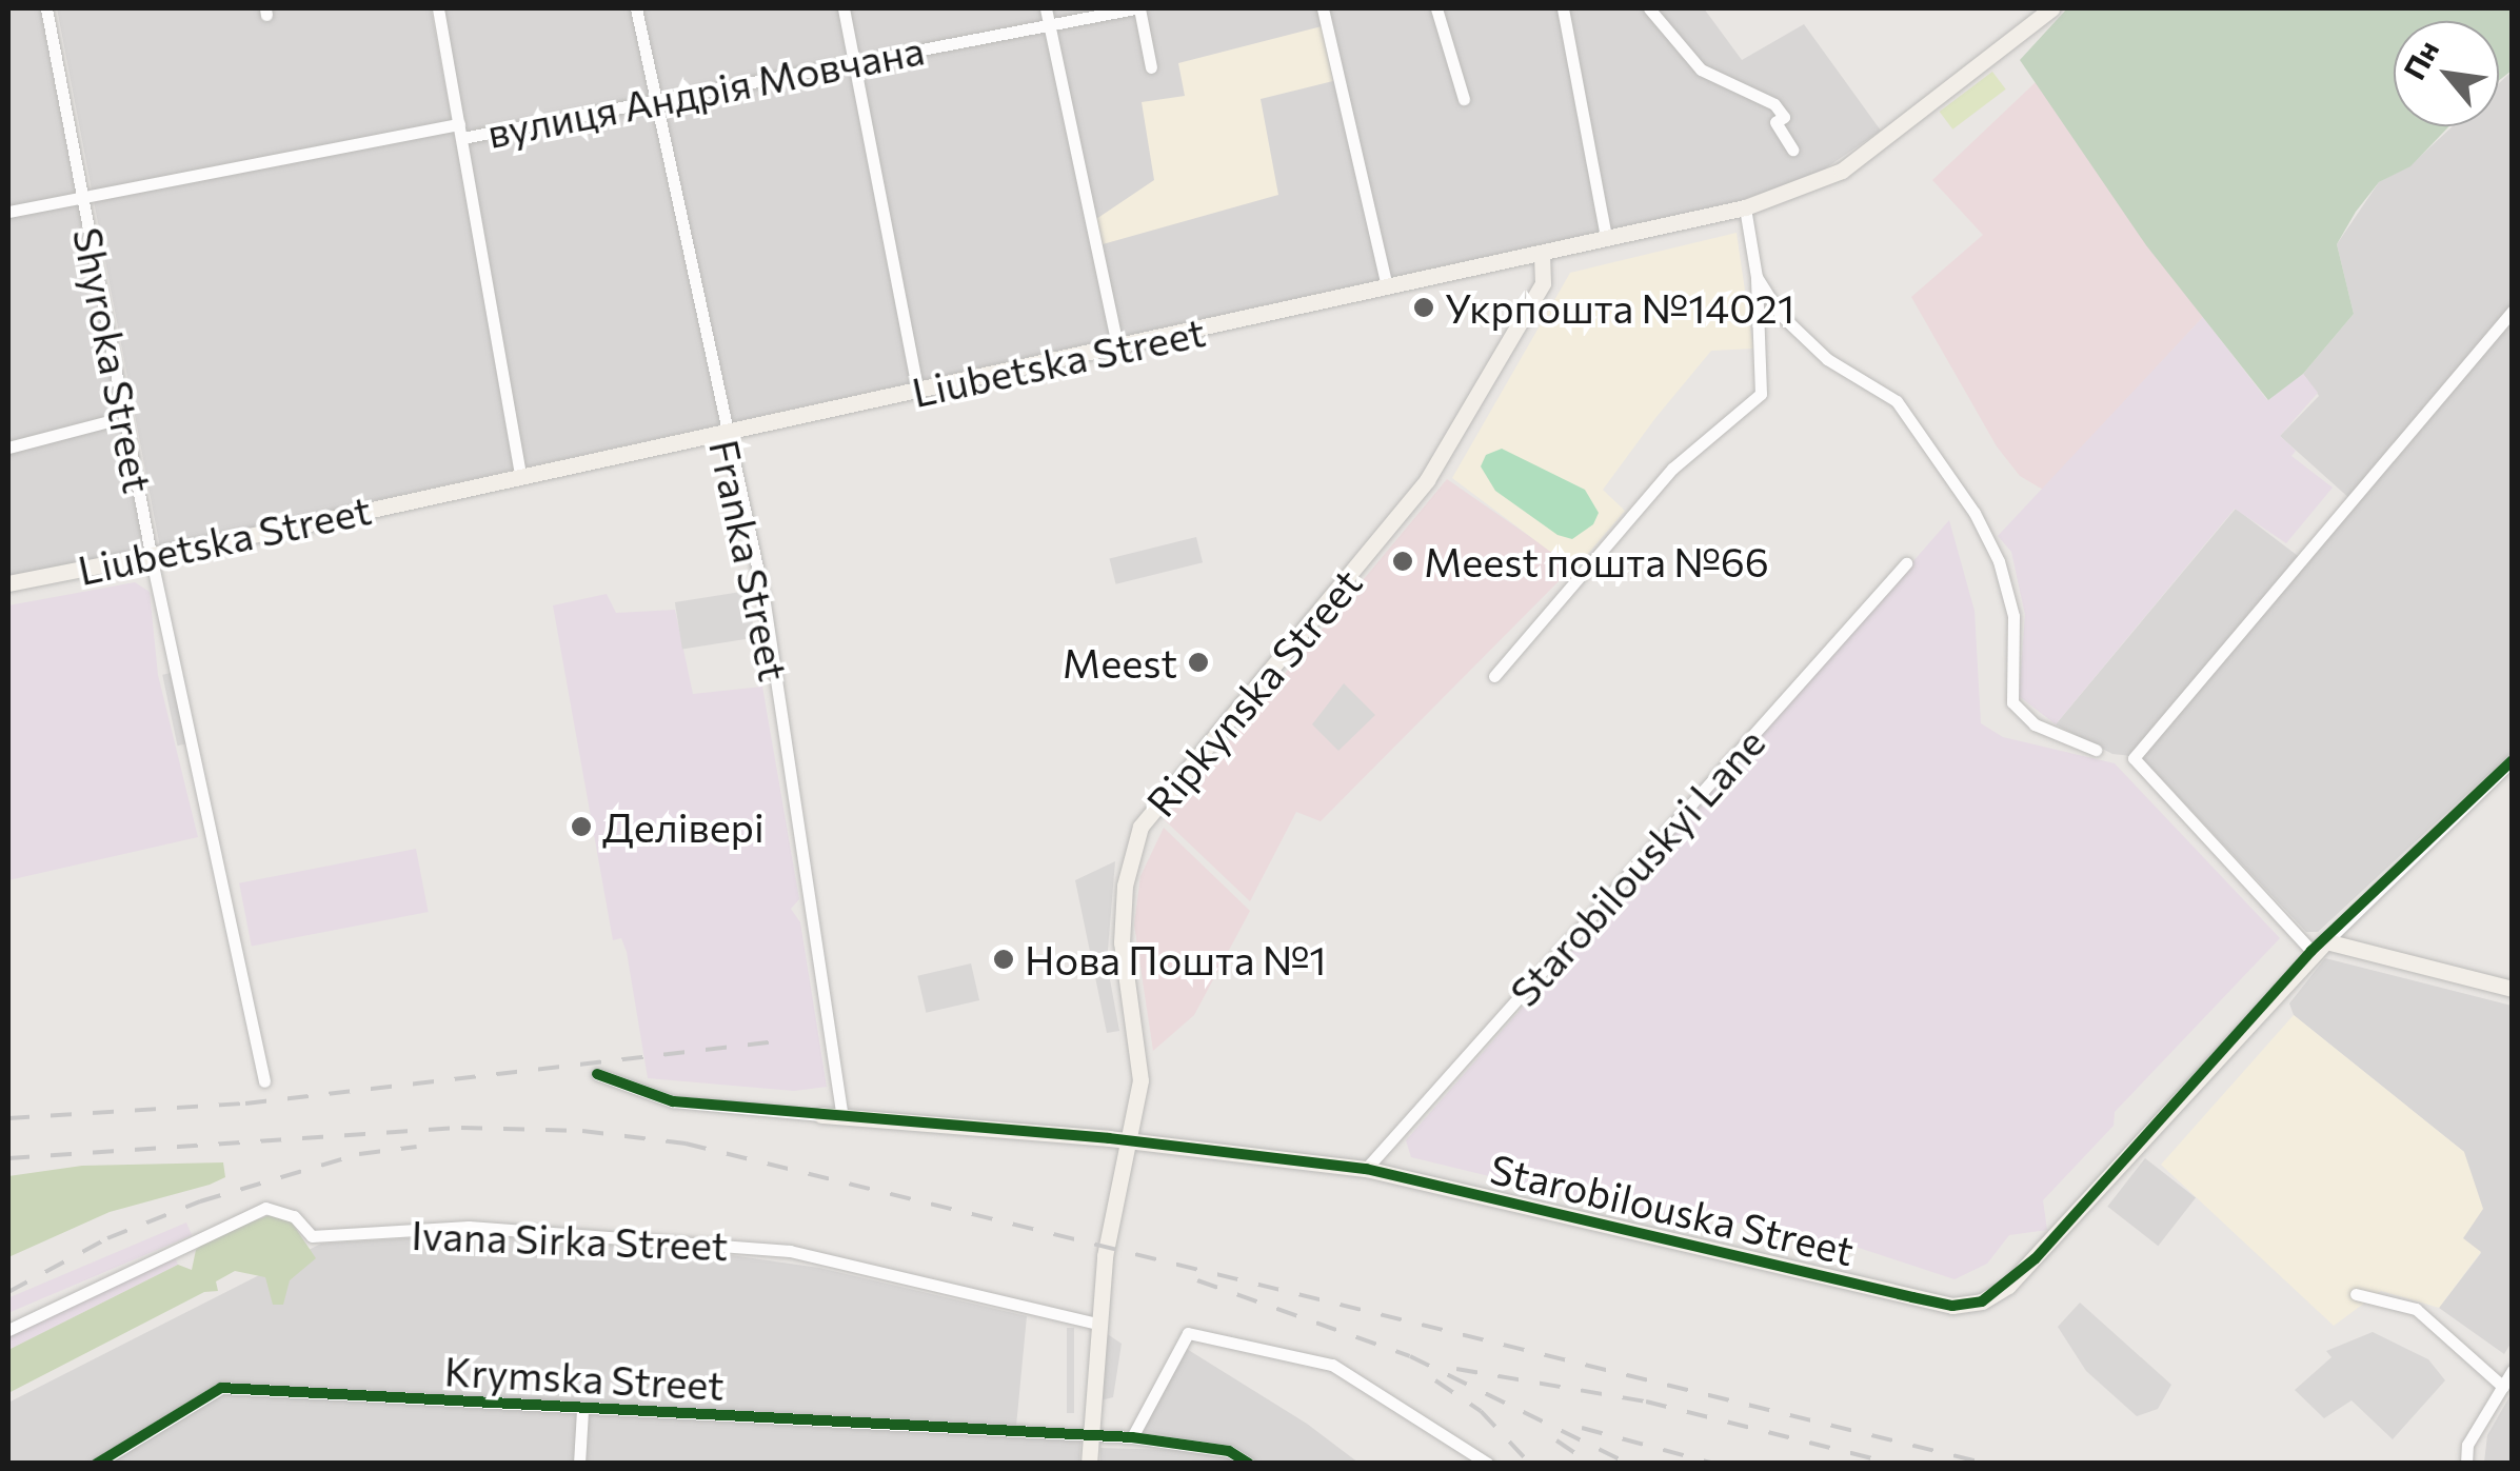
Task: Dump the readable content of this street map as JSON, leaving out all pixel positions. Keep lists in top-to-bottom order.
{
  "streets": {
    "main road": ["Liubetska Street", "Ripkynska Street", "Starobilouska Street"],
    "street": [
      "вулиця Андрія Мовчана",
      "Shyroka Street",
      "Franka Street",
      "Starobilouskyi Lane",
      "Ivana Sirka Street",
      "Krymska Street"
    ]
  },
  "crossings": [
    ["вулиця Андрія Мовчана", "Shyroka Street"],
    ["вулиця Андрія Мовчана", "Franka Street"],
    ["Shyroka Street", "Liubetska Street"],
    ["Liubetska Street", "Franka Street"],
    ["Liubetska Street", "Ripkynska Street"],
    ["Franka Street", "Starobilouska Street"],
    ["Ripkynska Street", "Starobilouska Street"],
    ["Ripkynska Street", "Ivana Sirka Street"],
    ["Ripkynska Street", "Krymska Street"],
    ["Starobilouskyi Lane", "Starobilouska Street"]
  ],
  "places": [
    "Укрпошта №14021",
    "Meest пошта №66",
    "Meest",
    "Делівері",
    "Нова Пошта №1"
  ],
  "north": "top left"
}
